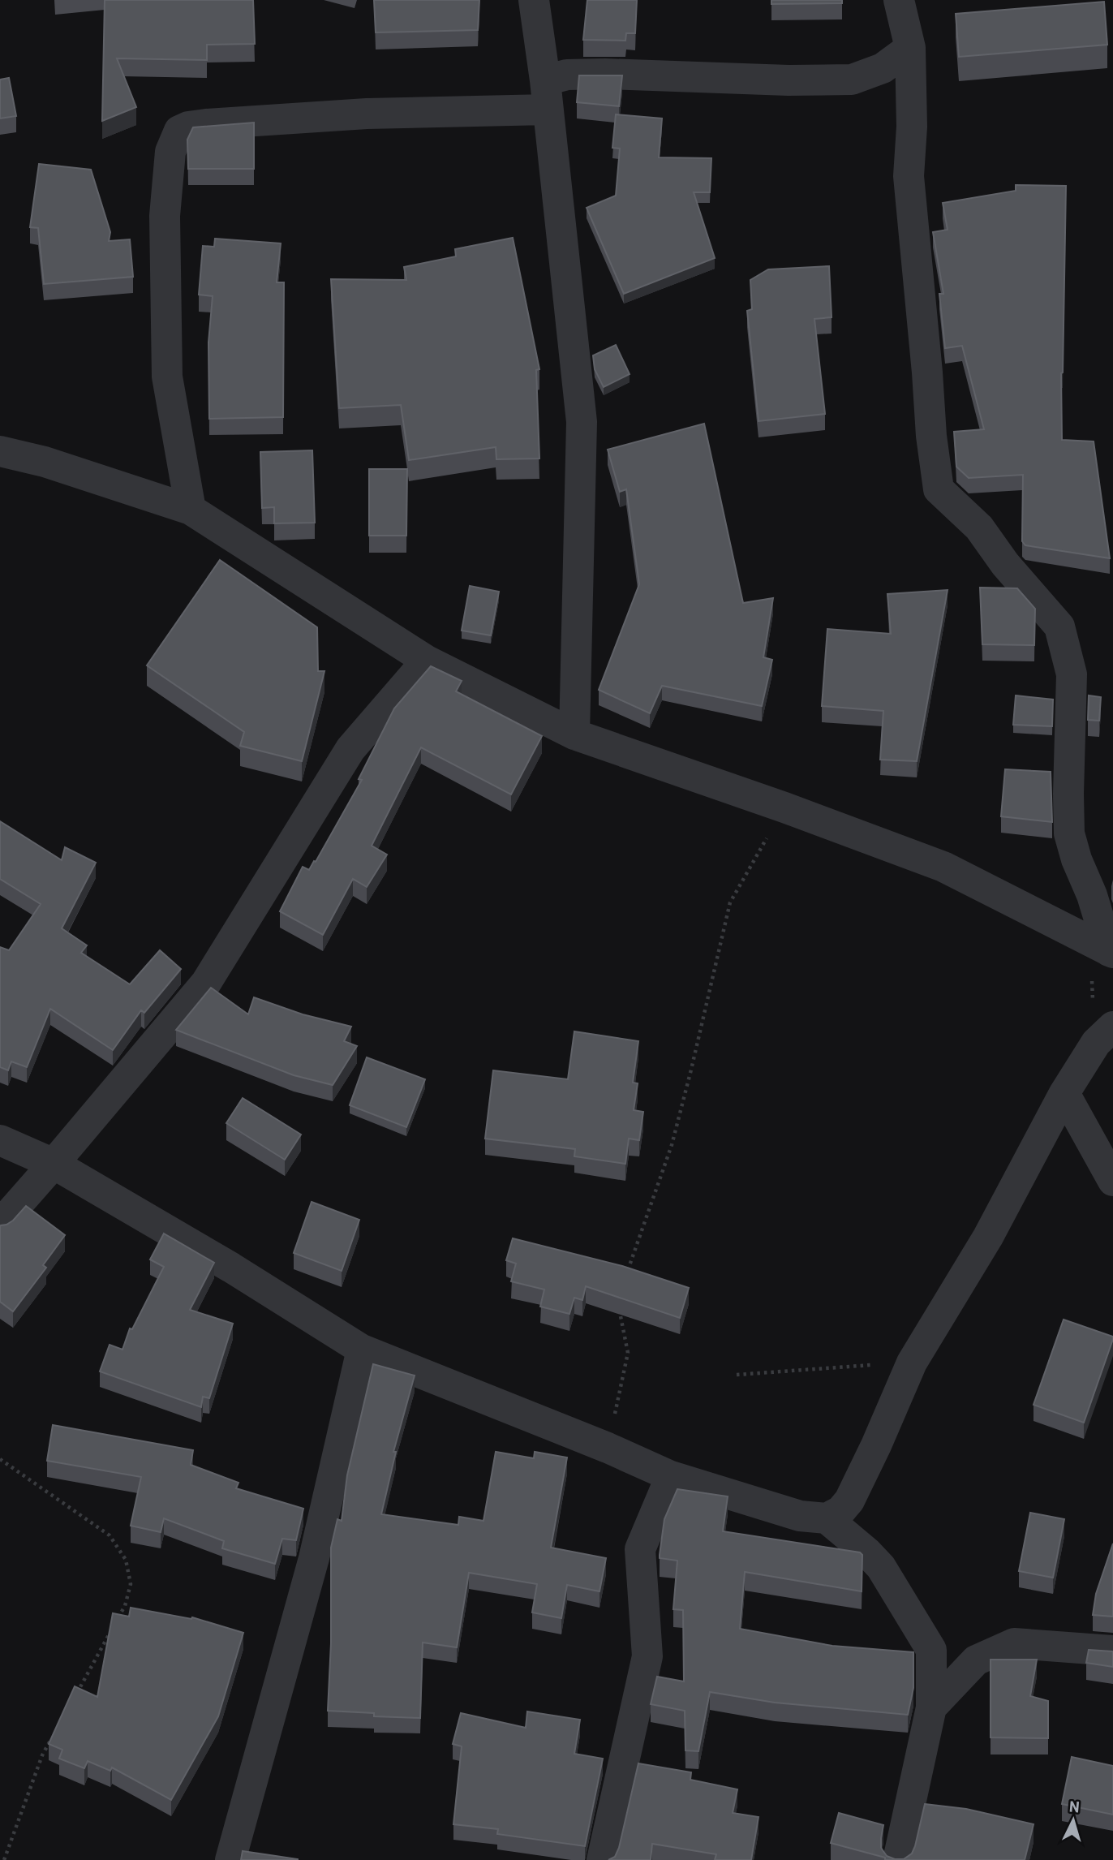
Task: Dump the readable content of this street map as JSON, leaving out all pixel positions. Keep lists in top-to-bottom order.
{
  "north": "top"
}
